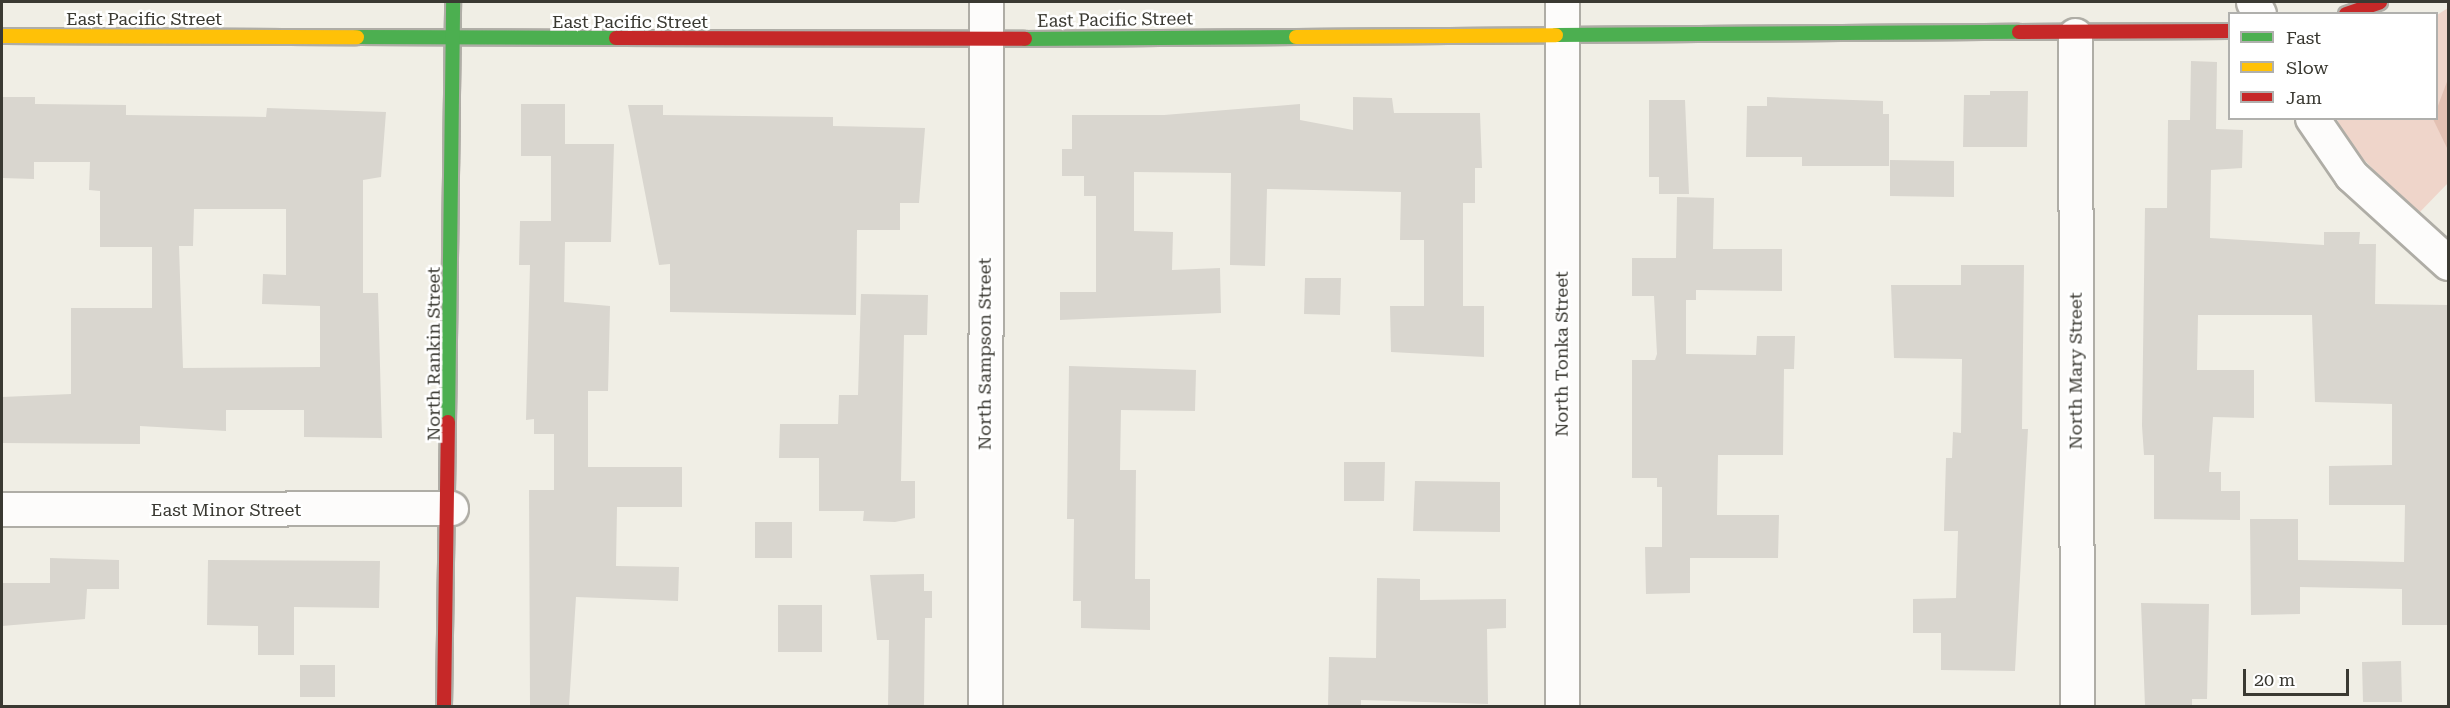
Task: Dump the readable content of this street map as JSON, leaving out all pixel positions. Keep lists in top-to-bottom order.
{
  "streets": {
    "street": [
      "East Pacific Street",
      "North Rankin Street",
      "North Sampson Street",
      "North Tonka Street",
      "North Mary Street",
      "East Minor Street"
    ]
  },
  "crossings": [
    ["East Pacific Street", "North Rankin Street"],
    ["East Pacific Street", "North Sampson Street"],
    ["East Pacific Street", "North Tonka Street"],
    ["East Pacific Street", "North Mary Street"],
    ["North Rankin Street", "East Minor Street"]
  ],
  "legend": ["Fast", "Slow", "Jam"],
  "scale_bar": "20 m"
}
